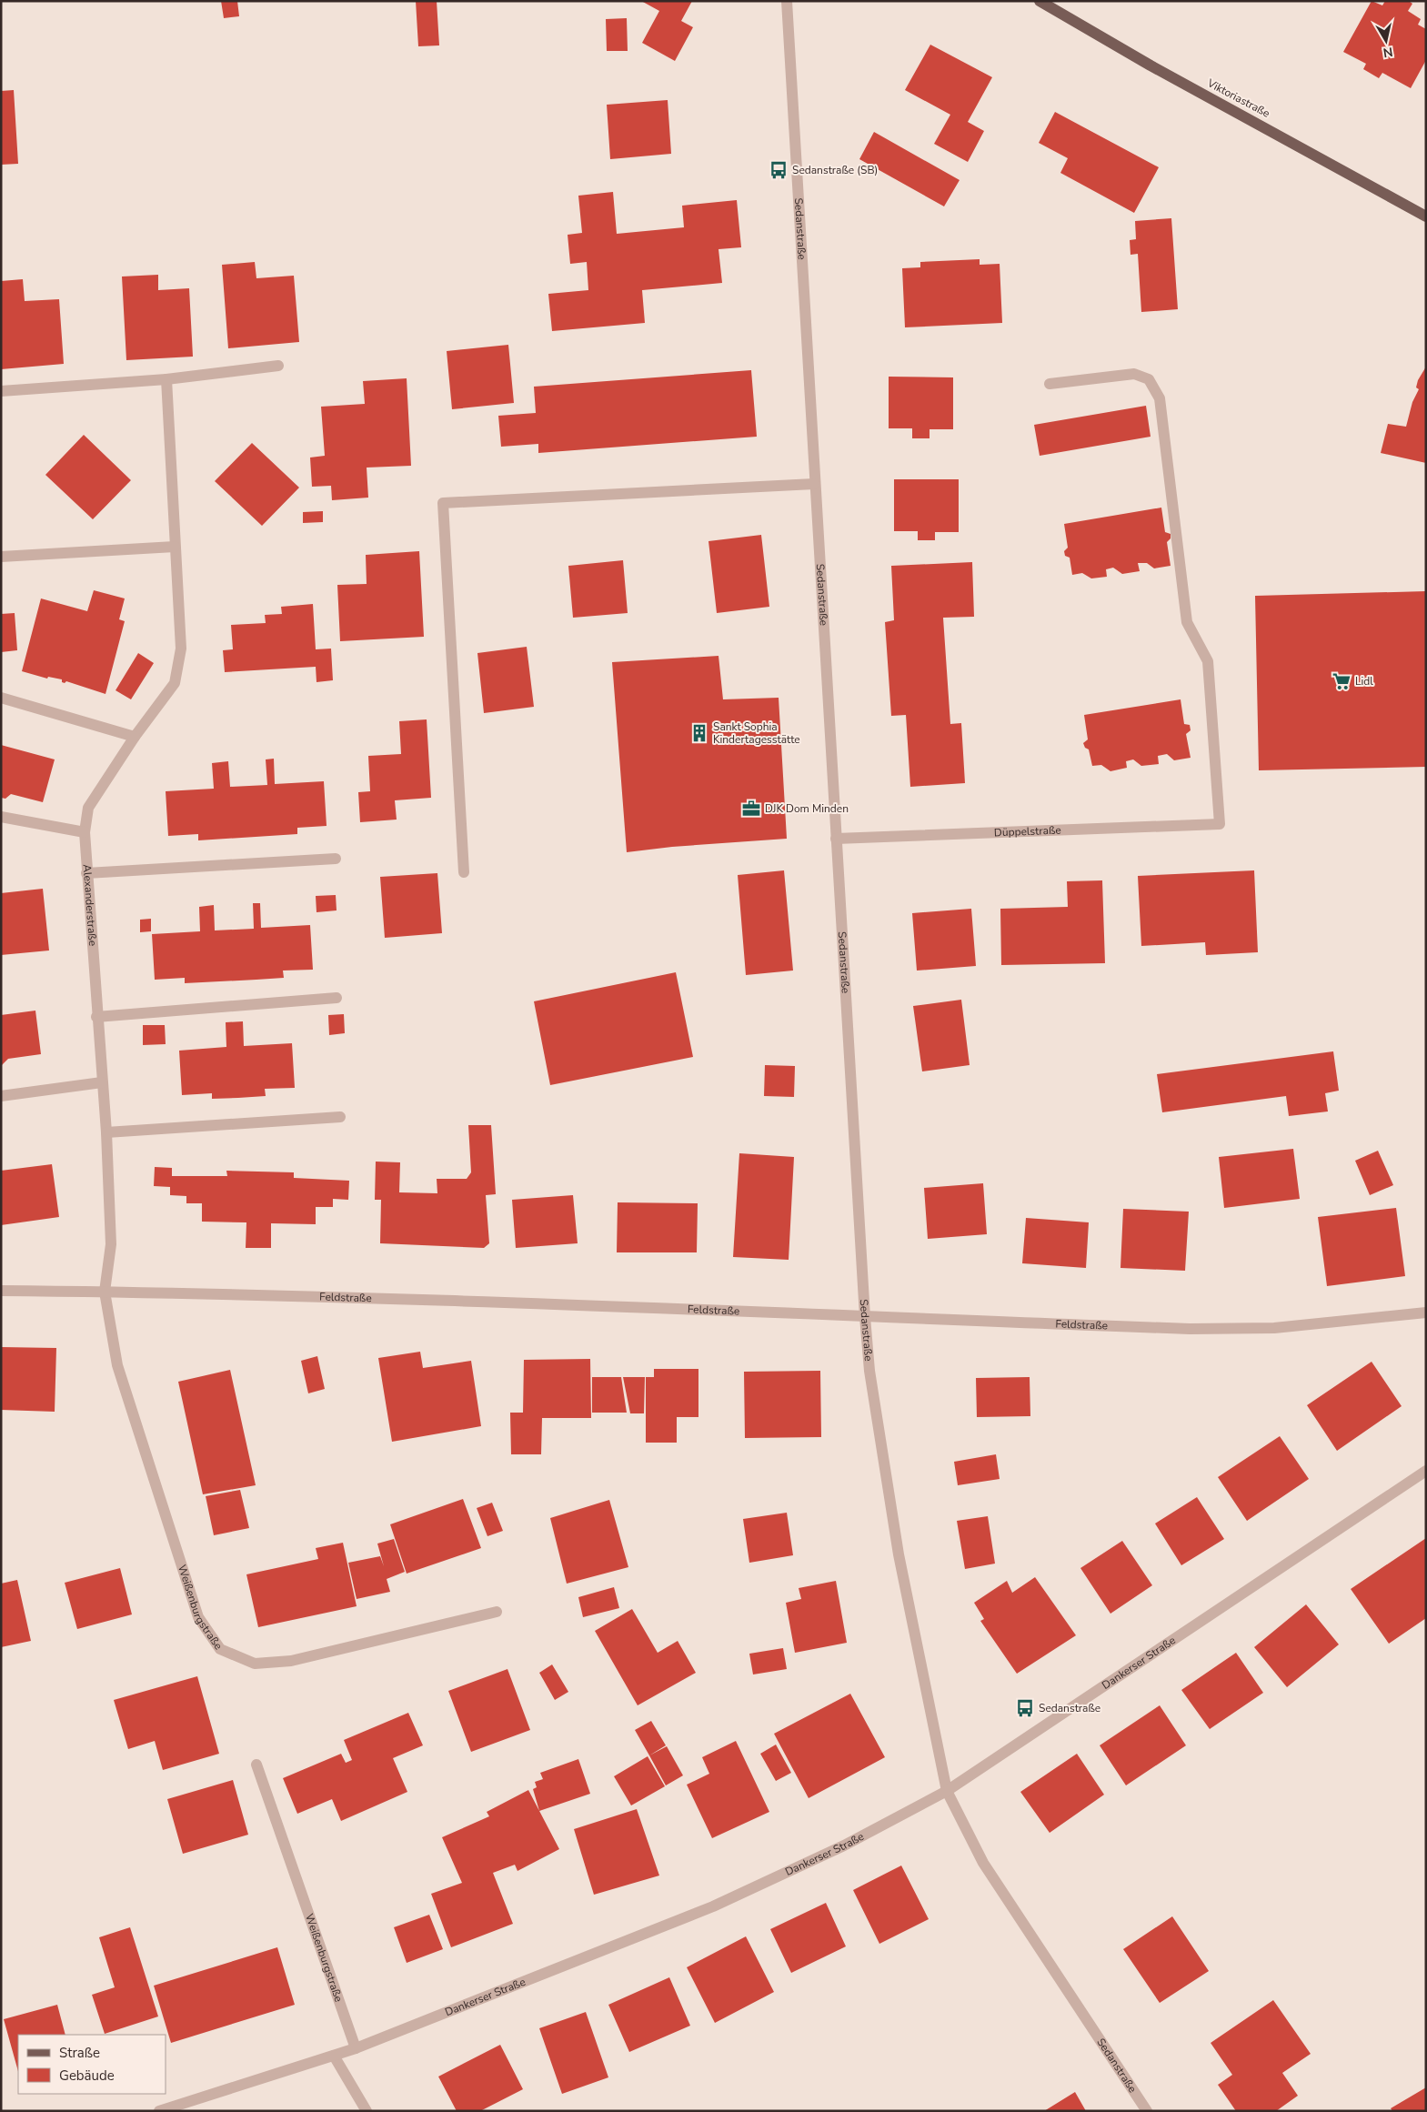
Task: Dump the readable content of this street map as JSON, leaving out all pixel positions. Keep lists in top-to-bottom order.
{
  "streets": {
    "main road": ["Viktoriastraße"],
    "street": [
      "Sedanstraße",
      "Düppelstraße",
      "Alexanderstraße",
      "Feldstraße",
      "Weißenburgstraße",
      "Dankerser Straße"
    ]
  },
  "crossings": [
    ["Sedanstraße", "Düppelstraße"],
    ["Sedanstraße", "Feldstraße"],
    ["Sedanstraße", "Dankerser Straße"],
    ["Alexanderstraße", "Feldstraße"],
    ["Alexanderstraße", "Weißenburgstraße"],
    ["Feldstraße", "Weißenburgstraße"],
    ["Weißenburgstraße", "Dankerser Straße"]
  ],
  "places": {
    "bus stop": ["Sedanstraße (SB)", "Sedanstraße"],
    "supermarket": ["Lidl"],
    "building": ["Sankt Sophia Kindertagesstätte"],
    "office": ["DJK Dom Minden"]
  },
  "legend": ["Straße", "Gebäude"],
  "north": "bottom"
}
